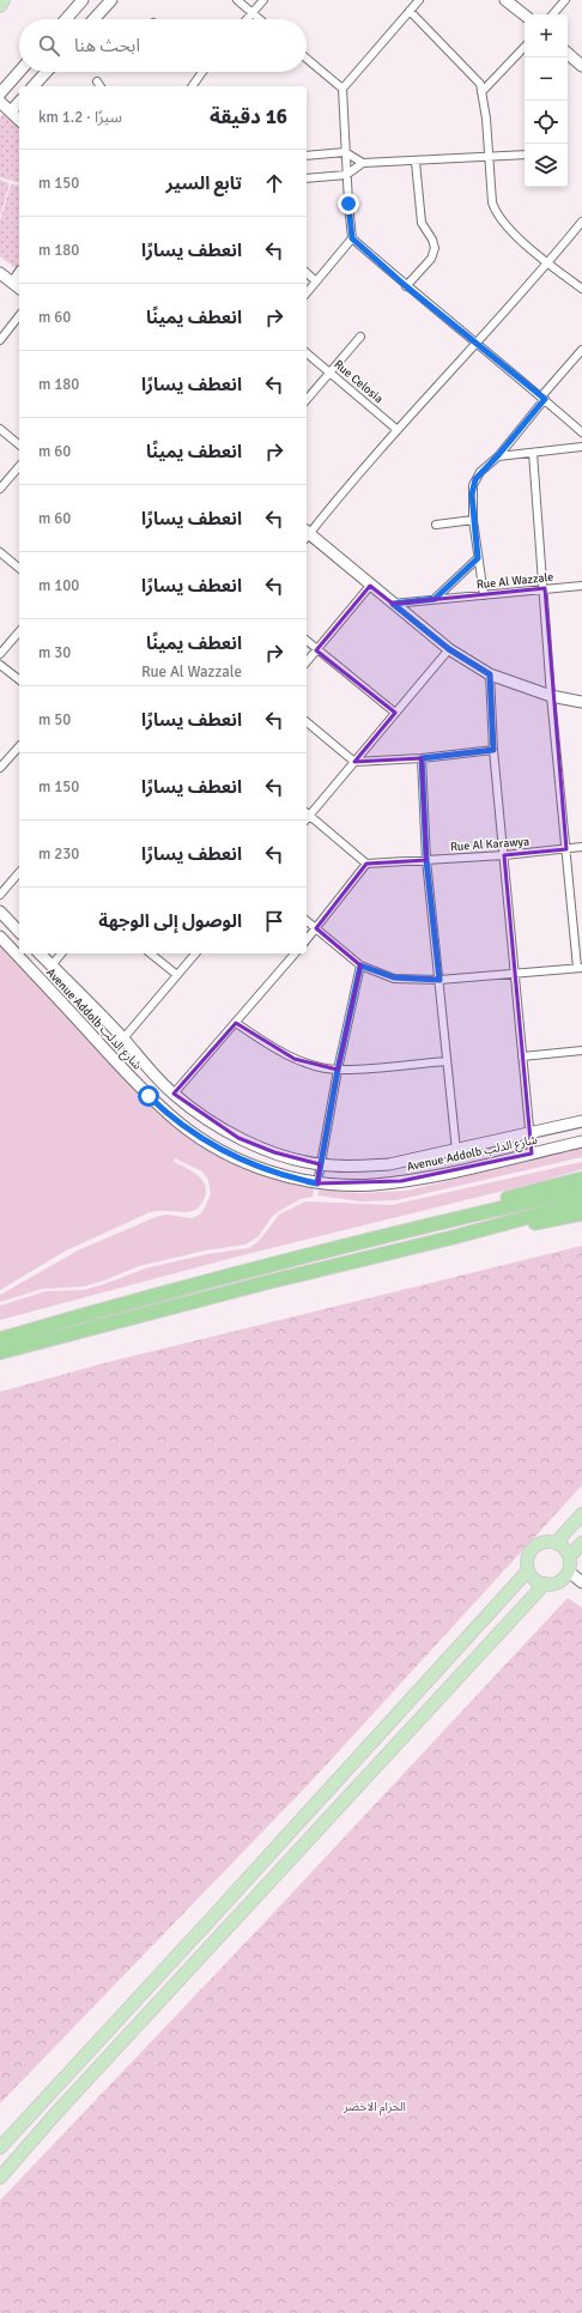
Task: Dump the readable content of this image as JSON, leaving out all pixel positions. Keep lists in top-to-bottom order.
{
  "streets": {
    "street": [
      "Rue Celosia",
      "Rue Al Wazzale",
      "Rue Al Karawya",
      "Avenue Addolb شارع الدلب"
    ]
  },
  "parks": ["الحزام الاخضر"],
  "page": {
    "map_buttons": ["+", "−"],
    "search": "ابحث هنا",
    "heading": ["16 دقيقة", "سيرًا · 1.2 km"],
    "list": [
      ["تابع السير", "150 m"],
      ["انعطف يسارًا", "180 m"],
      ["انعطف يمينًا", "60 m"],
      ["انعطف يسارًا", "180 m"],
      ["انعطف يمينًا", "60 m"],
      ["انعطف يسارًا", "60 m"],
      ["انعطف يسارًا", "100 m"],
      ["انعطف يمينًا", "Rue Al Wazzale", "30 m"],
      ["انعطف يسارًا", "50 m"],
      ["انعطف يسارًا", "150 m"],
      ["انعطف يسارًا", "230 m"],
      "الوصول إلى الوجهة"
    ]
  }
}
